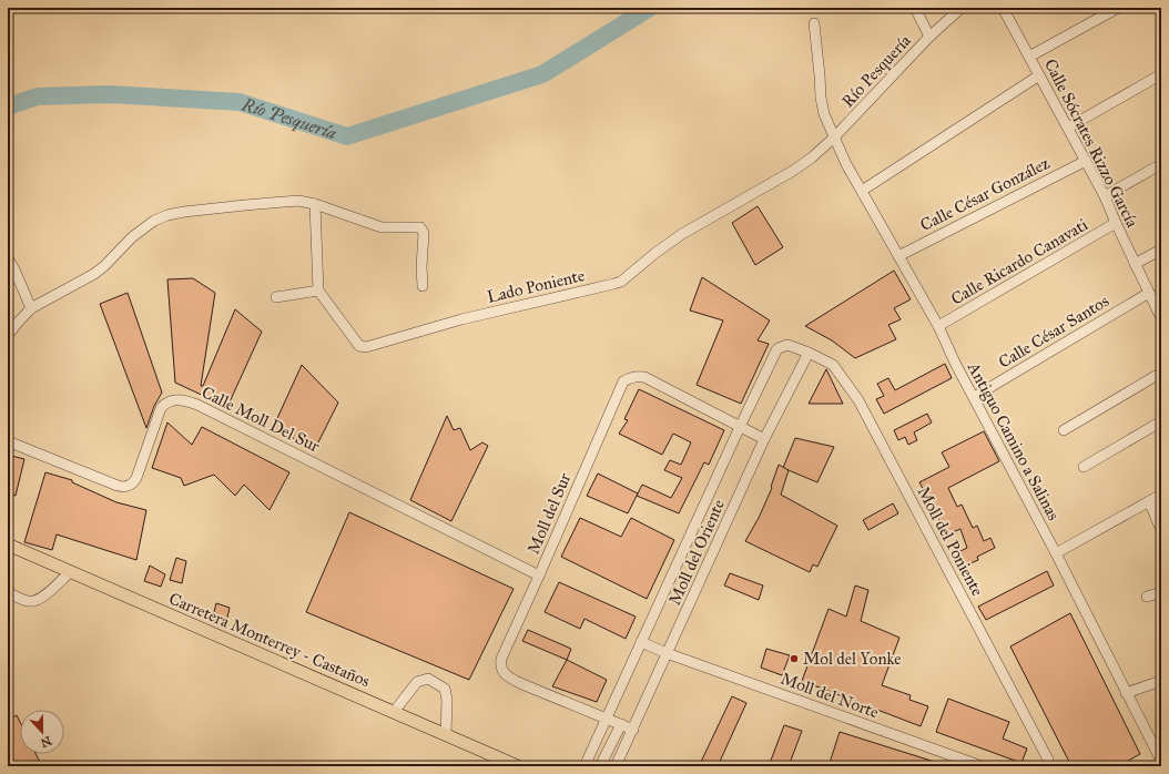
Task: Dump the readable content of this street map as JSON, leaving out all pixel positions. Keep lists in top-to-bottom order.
{
  "streets": {
    "main road": ["Carretera Monterrey - Castaños"],
    "street": [
      "Río Pesquería",
      "Calle Sócrates Rizzo García",
      "Calle César González",
      "Calle Ricardo Canavati",
      "Lado Poniente",
      "Calle César Santos",
      "Calle Moll Del Sur",
      "Antiguo Camino a Salinas",
      "Moll del Sur",
      "Moll del Poniente",
      "Moll del Oriente",
      "Moll del Norte"
    ]
  },
  "crossings": [
    ["Río Pesquería", "Lado Poniente"],
    ["Río Pesquería", "Antiguo Camino a Salinas"],
    ["Calle Sócrates Rizzo García", "Calle César González"],
    ["Calle Sócrates Rizzo García", "Calle Ricardo Canavati"],
    ["Calle Sócrates Rizzo García", "Calle César Santos"],
    ["Calle César González", "Antiguo Camino a Salinas"],
    ["Calle Ricardo Canavati", "Antiguo Camino a Salinas"],
    ["Lado Poniente", "Antiguo Camino a Salinas"],
    ["Calle César Santos", "Antiguo Camino a Salinas"],
    ["Calle Moll Del Sur", "Moll del Sur"],
    ["Moll del Sur", "Moll del Poniente"],
    ["Moll del Sur", "Moll del Oriente"],
    ["Moll del Poniente", "Moll del Oriente"],
    ["Moll del Poniente", "Moll del Norte"],
    ["Moll del Oriente", "Moll del Norte"]
  ],
  "water": ["Río Pesquería"],
  "places": ["Mol del Yonke"],
  "north": "bottom"
}
